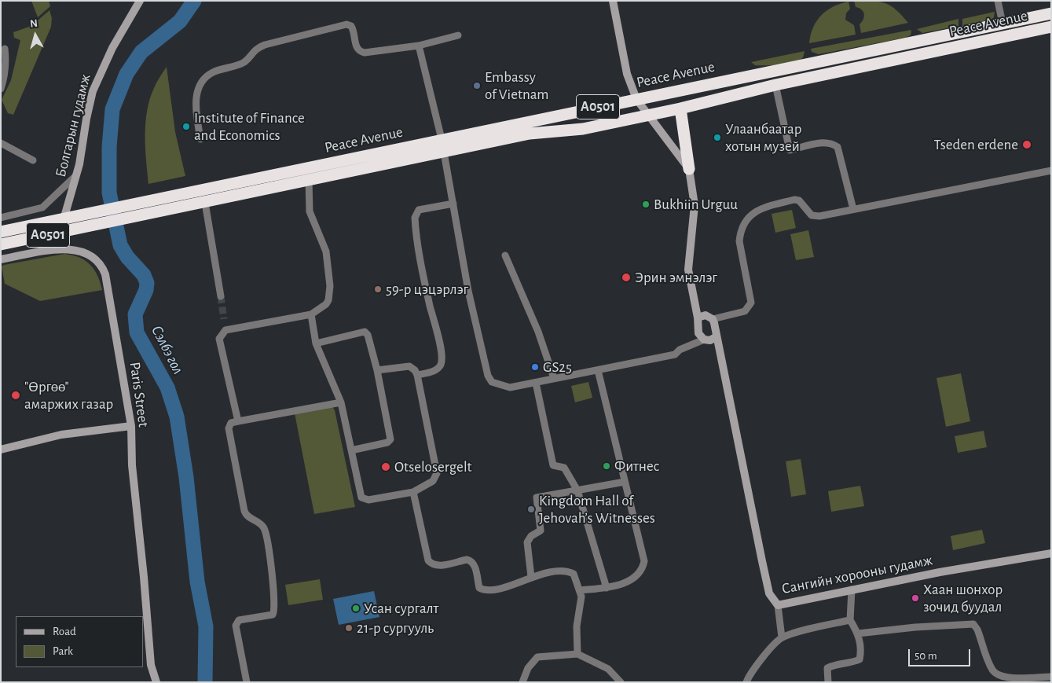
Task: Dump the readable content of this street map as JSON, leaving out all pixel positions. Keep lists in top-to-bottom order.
{
  "streets": {
    "highway": ["Peace Avenue", "A0501"],
    "street": ["Болгарын гудамж", "Paris Street", "Сангийн хорооны гудамж"]
  },
  "crossings": [
    ["Peace Avenue", "A0501"],
    ["A0501", "Болгарын гудамж"]
  ],
  "water": ["Сэлбэ гол"],
  "places": [
    "Embassy of Vietnam",
    "Institute of Finance and Economics",
    "Улаанбаатар хотын музей",
    "Tseden erdene",
    "Bukhiin Urguu",
    "Эрин эмнэлэг",
    "59-р цэцэрлэг",
    "GS25",
    "\"Өргөө\" амаржих газар",
    "Фитнес",
    "Otselosergelt",
    "Kingdom Hall of Jehovah’s Witnesses",
    "Хаан шонхор зочид буудал",
    "Усан сургалт",
    "21-р сургууль"
  ],
  "legend": ["Road", "Park"],
  "scale_bar": "50 m",
  "north": "top"
}
